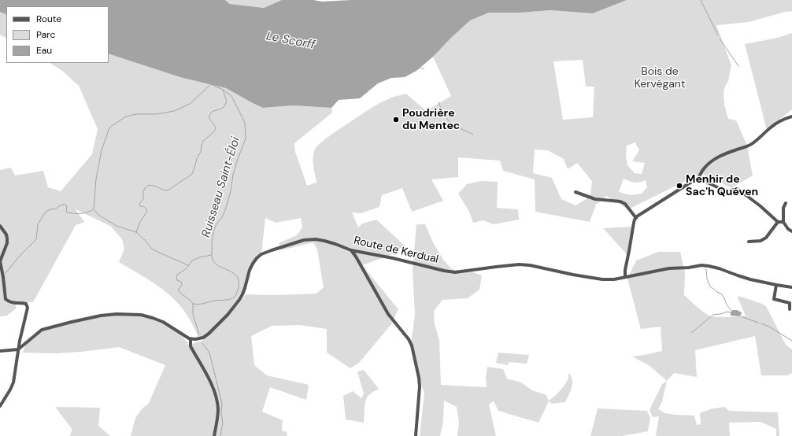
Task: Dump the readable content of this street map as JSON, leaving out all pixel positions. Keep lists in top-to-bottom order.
{
  "streets": {
    "street": ["Route de Kerdual"]
  },
  "water": ["Le Scorff", "Ruisseau Saint-Éloi"],
  "parks": ["Bois de Kervégant"],
  "places": ["Poudrière du Mentec", "Menhir de Sac'h Quéven"],
  "legend": ["Route", "Parc", "Eau"]
}
